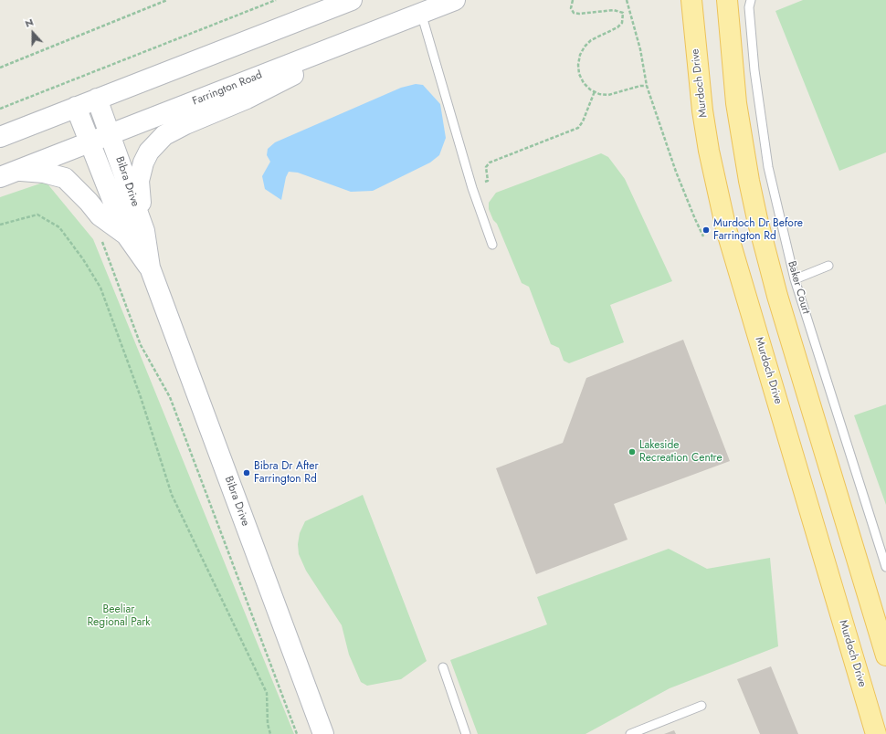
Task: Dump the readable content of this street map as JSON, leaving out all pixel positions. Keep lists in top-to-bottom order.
{
  "streets": {
    "main road": ["Murdoch Drive", "Farrington Road", "Bibra Drive"],
    "lane": ["Baker Court"]
  },
  "crossings": [
    ["Farrington Road", "Bibra Drive"]
  ],
  "parks": ["Beeliar Regional Park"],
  "places": ["Murdoch Dr Before Farrington Rd", "Lakeside Recreation Centre", "Bibra Dr After Farrington Rd"],
  "north": "top"
}
